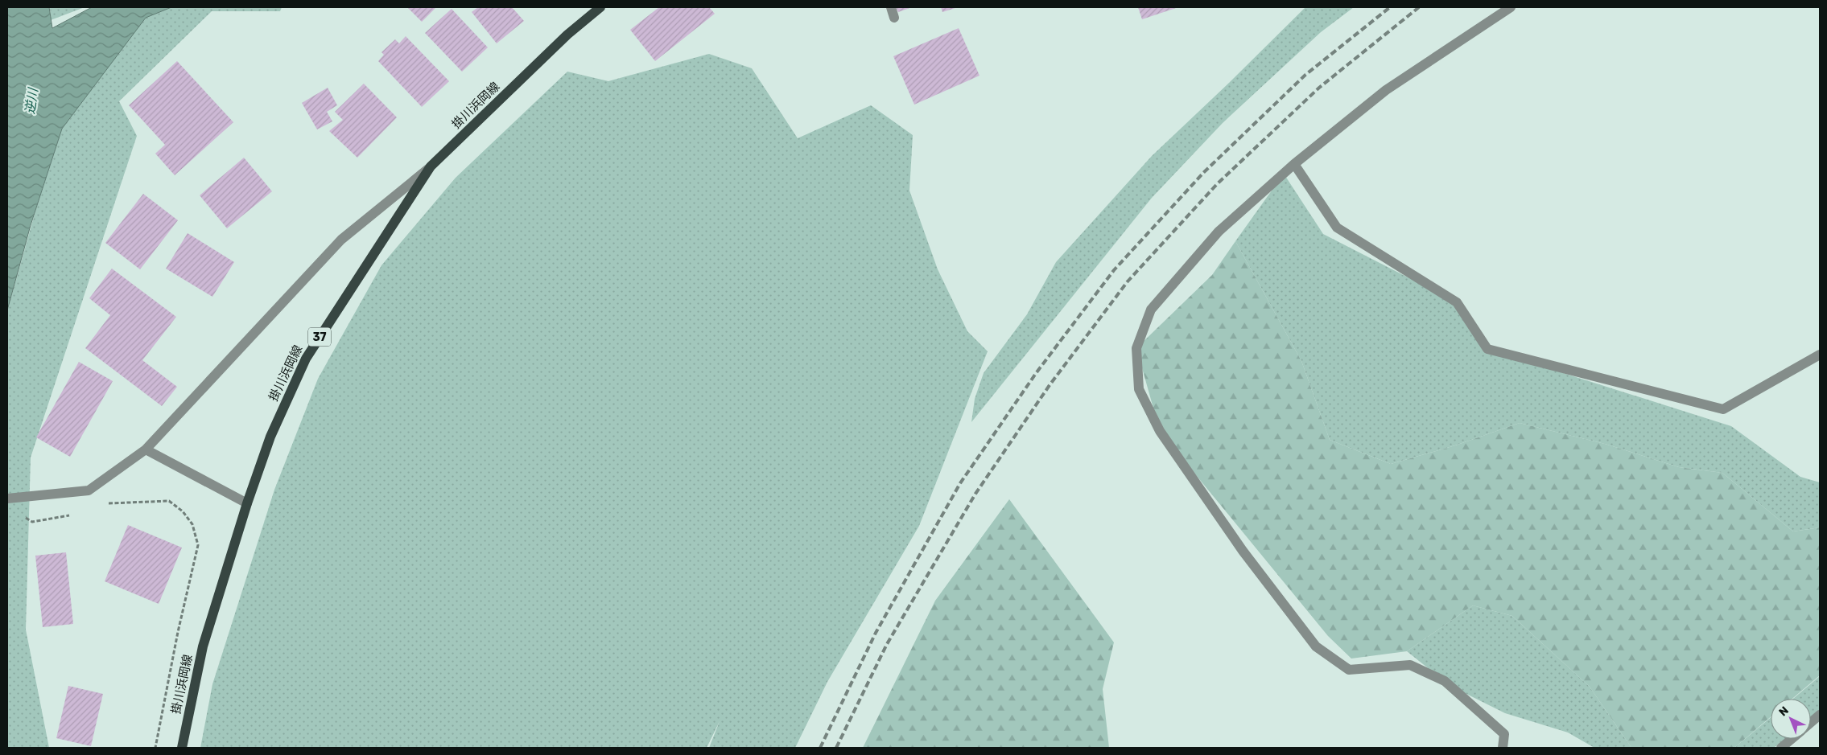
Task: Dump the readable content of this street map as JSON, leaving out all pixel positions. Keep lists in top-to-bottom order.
{
  "streets": {
    "main road": ["掛川浜岡線", "37"]
  },
  "water": ["逆川"],
  "north": "top left"
}
